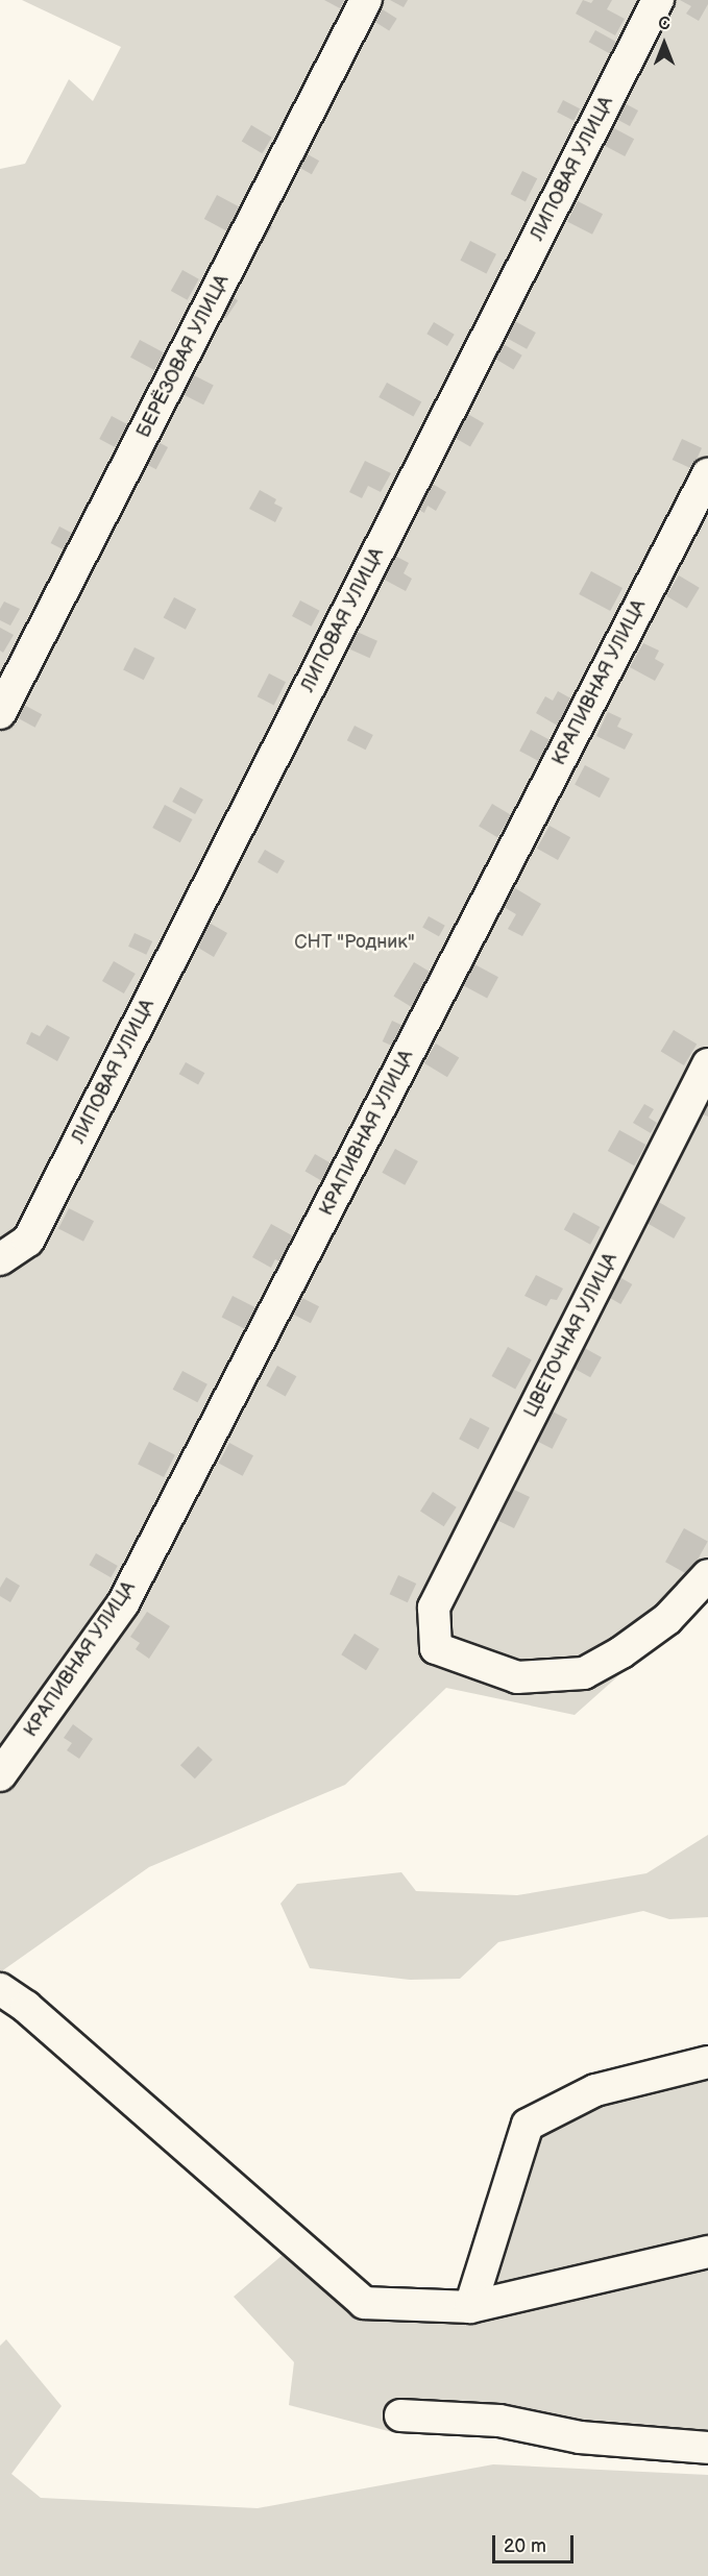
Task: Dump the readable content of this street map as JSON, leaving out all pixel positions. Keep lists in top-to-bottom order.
{
  "streets": {
    "street": [
      "ЛИПОВАЯ УЛИЦА",
      "БЕРЁЗОВАЯ УЛИЦА",
      "КРАПИВНАЯ УЛИЦА",
      "ЦВЕТОЧНАЯ УЛИЦА"
    ]
  },
  "parks": ["СНТ \"Родник\""],
  "scale_bar": "20 m",
  "north": "top"
}
